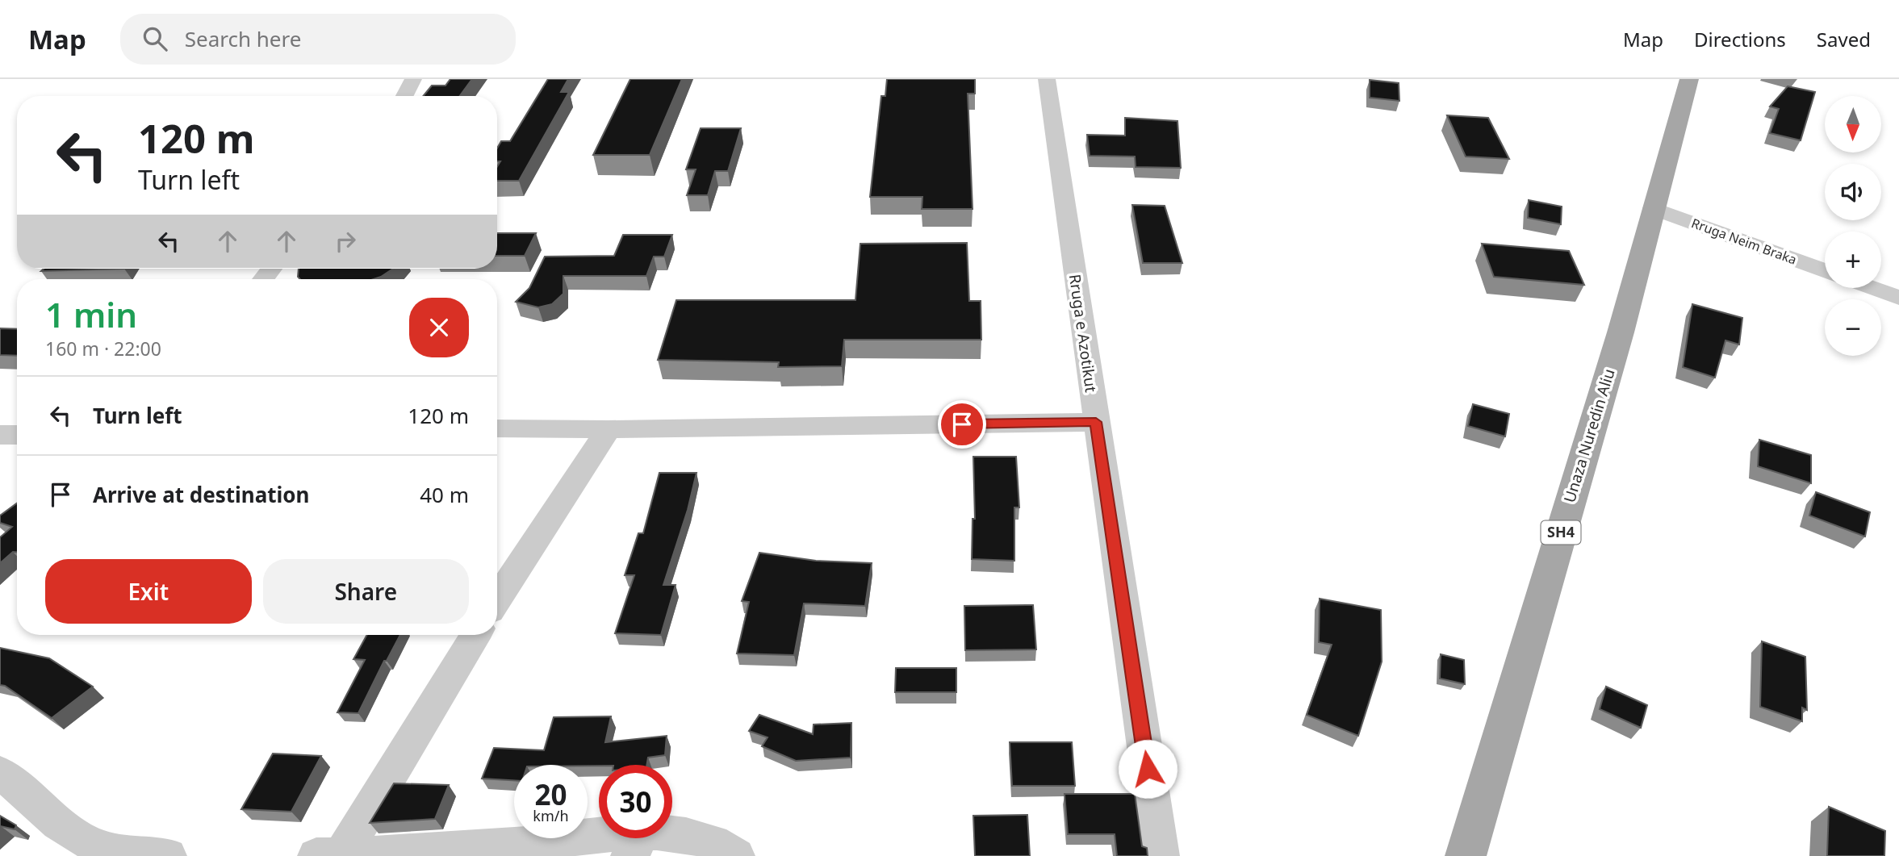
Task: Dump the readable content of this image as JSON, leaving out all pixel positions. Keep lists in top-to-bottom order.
{
  "streets": {
    "main road": ["Unaza Nuredin Aliu", "SH4"],
    "street": ["Rruga Neim Braka", "Rruga e Azotikut"]
  },
  "crossings": [
    ["Rruga Neim Braka", "Unaza Nuredin Aliu"]
  ],
  "north": "bottom",
  "page": {
    "header": "Map",
    "search": "Search here",
    "nav": ["Map", "Directions", "Saved"],
    "map_buttons": ["+", "−"],
    "turn": ["120 m", "Turn left"],
    "heading": ["1 min", "160 m · 22:00"],
    "list": [
      {
        "name": "Turn left",
        "value": "120 m"
      },
      {
        "name": "Arrive at destination",
        "value": "40 m"
      }
    ],
    "buttons": ["Exit", "Share"],
    "speed": "20 km/h",
    "limit": "30"
  }
}
